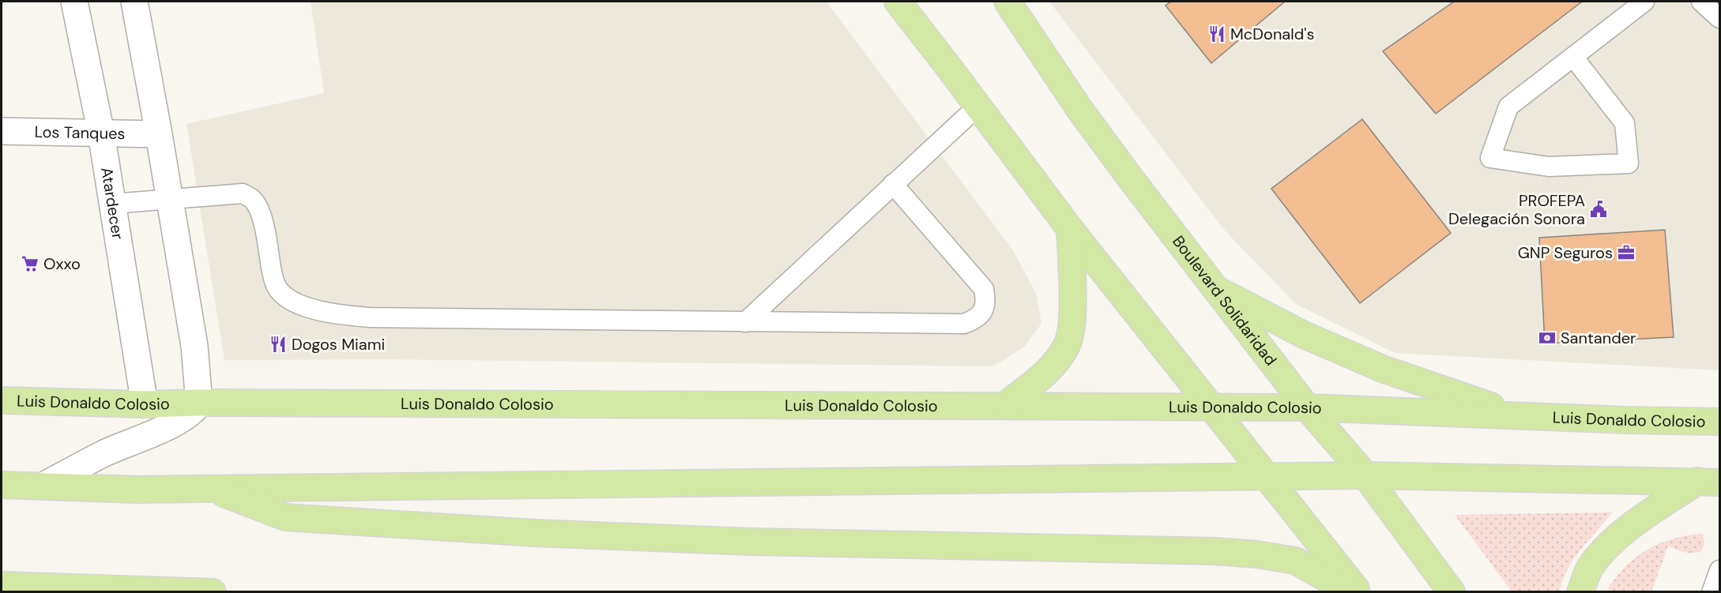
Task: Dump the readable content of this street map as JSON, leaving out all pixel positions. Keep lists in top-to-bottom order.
{
  "streets": {
    "main road": ["Boulevard Solidaridad", "Luis Donaldo Colosio"],
    "street": ["Los Tanques", "Atardecer"]
  },
  "crossings": [
    ["Los Tanques", "Atardecer"],
    ["Atardecer", "Luis Donaldo Colosio"],
    ["Boulevard Solidaridad", "Luis Donaldo Colosio"]
  ],
  "places": {
    "restaurant": ["McDonald's", "Dogos Miami"],
    "public building": ["PROFEPA Delegación Sonora"],
    "office": ["GNP Seguros"],
    "supermarket": ["Oxxo"],
    "bank": ["Santander"]
  }
}
